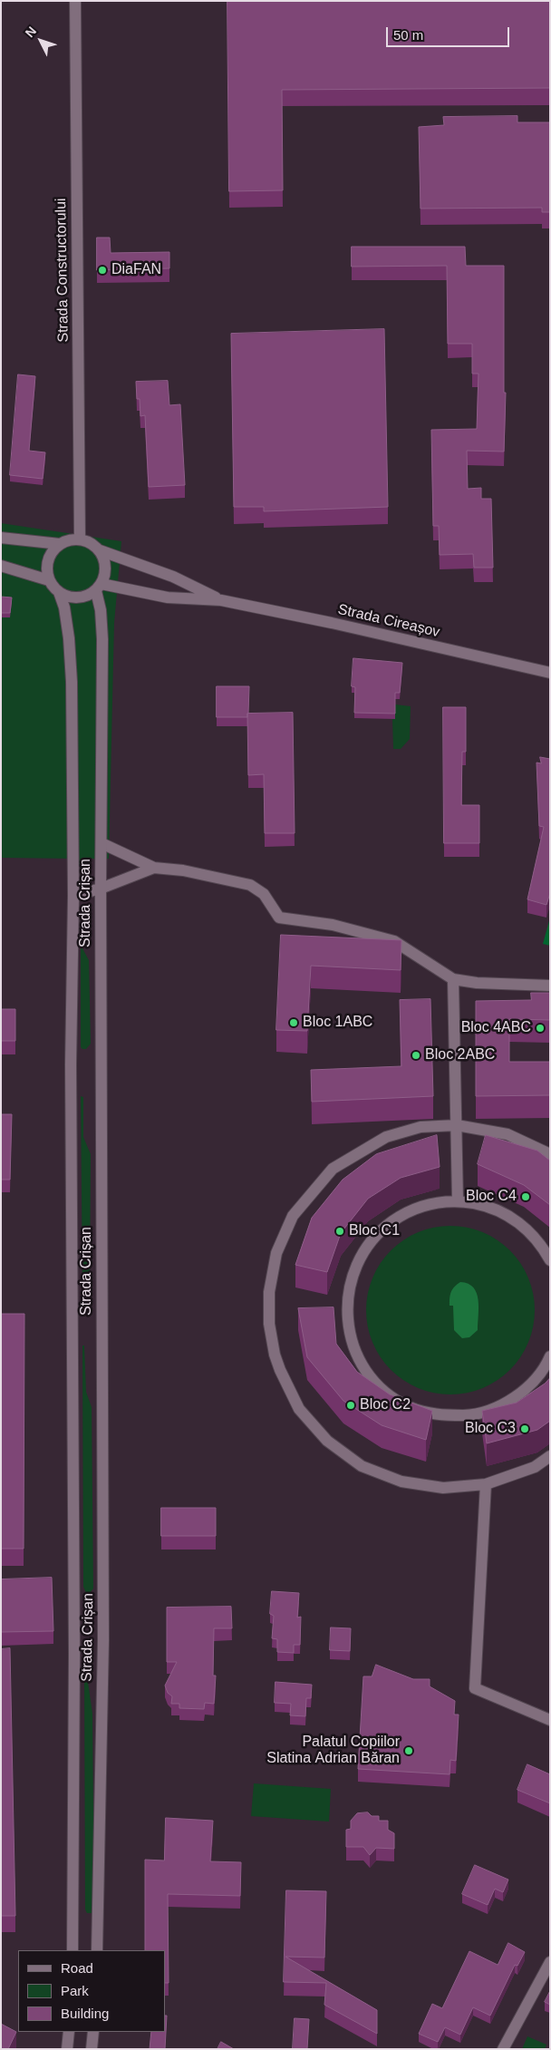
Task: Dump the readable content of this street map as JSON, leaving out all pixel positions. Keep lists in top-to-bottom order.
{
  "streets": {
    "main road": ["Strada Constructorului", "Strada Cireașov", "Strada Crișan"]
  },
  "crossings": [
    ["Strada Constructorului", "Strada Cireașov"],
    ["Strada Constructorului", "Strada Crișan"],
    ["Strada Cireașov", "Strada Crișan"]
  ],
  "places": [
    "DiaFAN",
    "Bloc 1ABC",
    "Bloc 4ABC",
    "Bloc 2ABC",
    "Bloc C4",
    "Bloc C1",
    "Bloc C2",
    "Bloc C3",
    "Palatul Copiilor Slatina Adrian Băran"
  ],
  "legend": ["Road", "Park", "Building"],
  "scale_bar": "50 m",
  "north": "top left"
}
